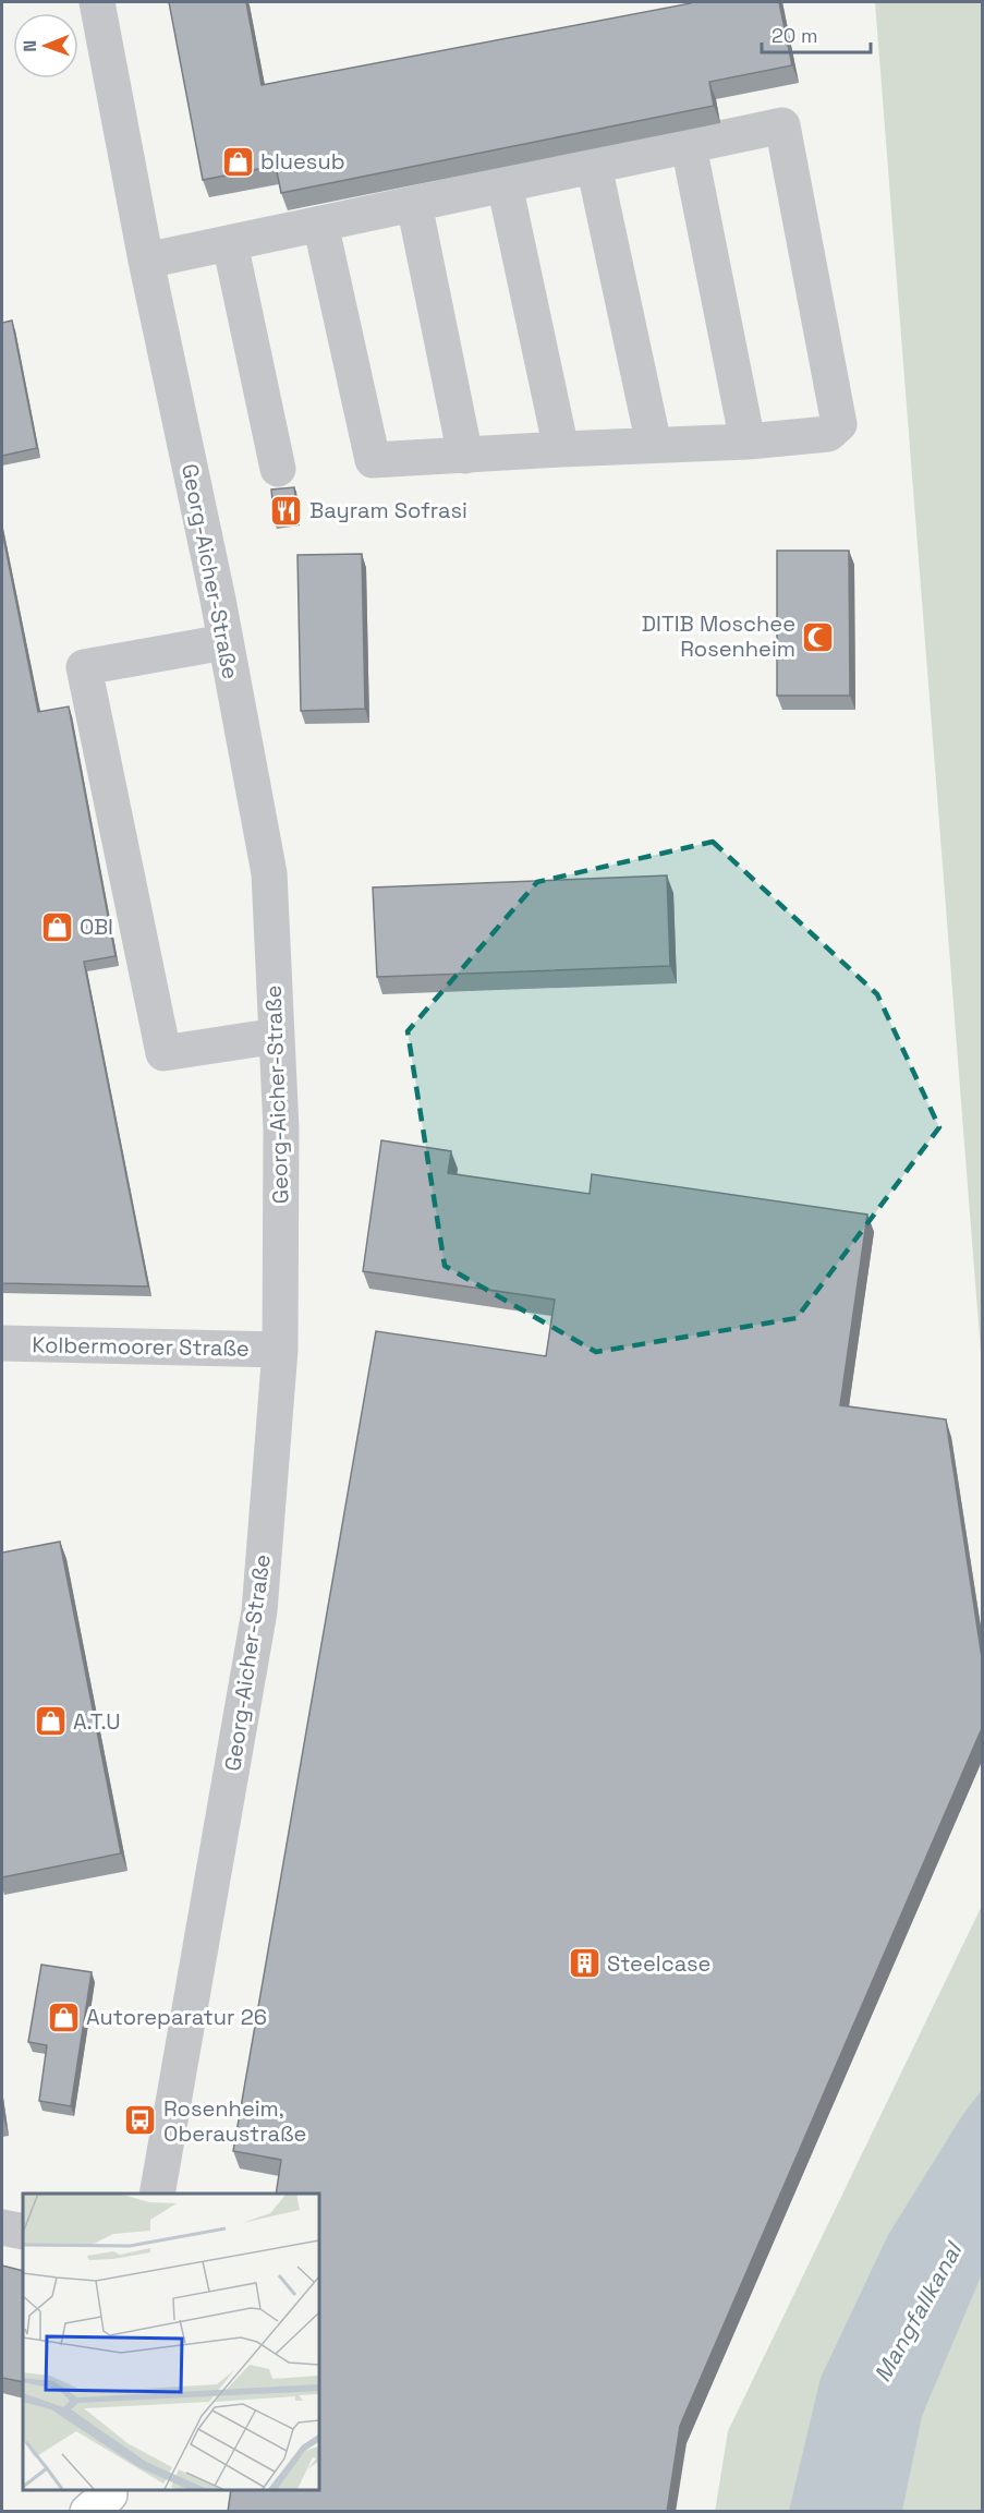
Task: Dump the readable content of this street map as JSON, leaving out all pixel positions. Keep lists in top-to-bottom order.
{
  "streets": {
    "street": ["Georg-Aicher-Straße", "Kolbermoorer Straße"]
  },
  "crossings": [
    ["Georg-Aicher-Straße", "Kolbermoorer Straße"]
  ],
  "water": ["Mangfallkanal"],
  "places": {
    "shop": [
      "bluesub",
      "OBI",
      "A.T.U",
      "Autoreparatur 26"
    ],
    "restaurant": ["Bayram Sofrasi"],
    "mosque": ["DITIB Moschee Rosenheim"],
    "building": ["Steelcase"],
    "bus stop": ["Rosenheim, Oberaustraße"]
  },
  "scale_bar": "20 m",
  "north": "left"
}
